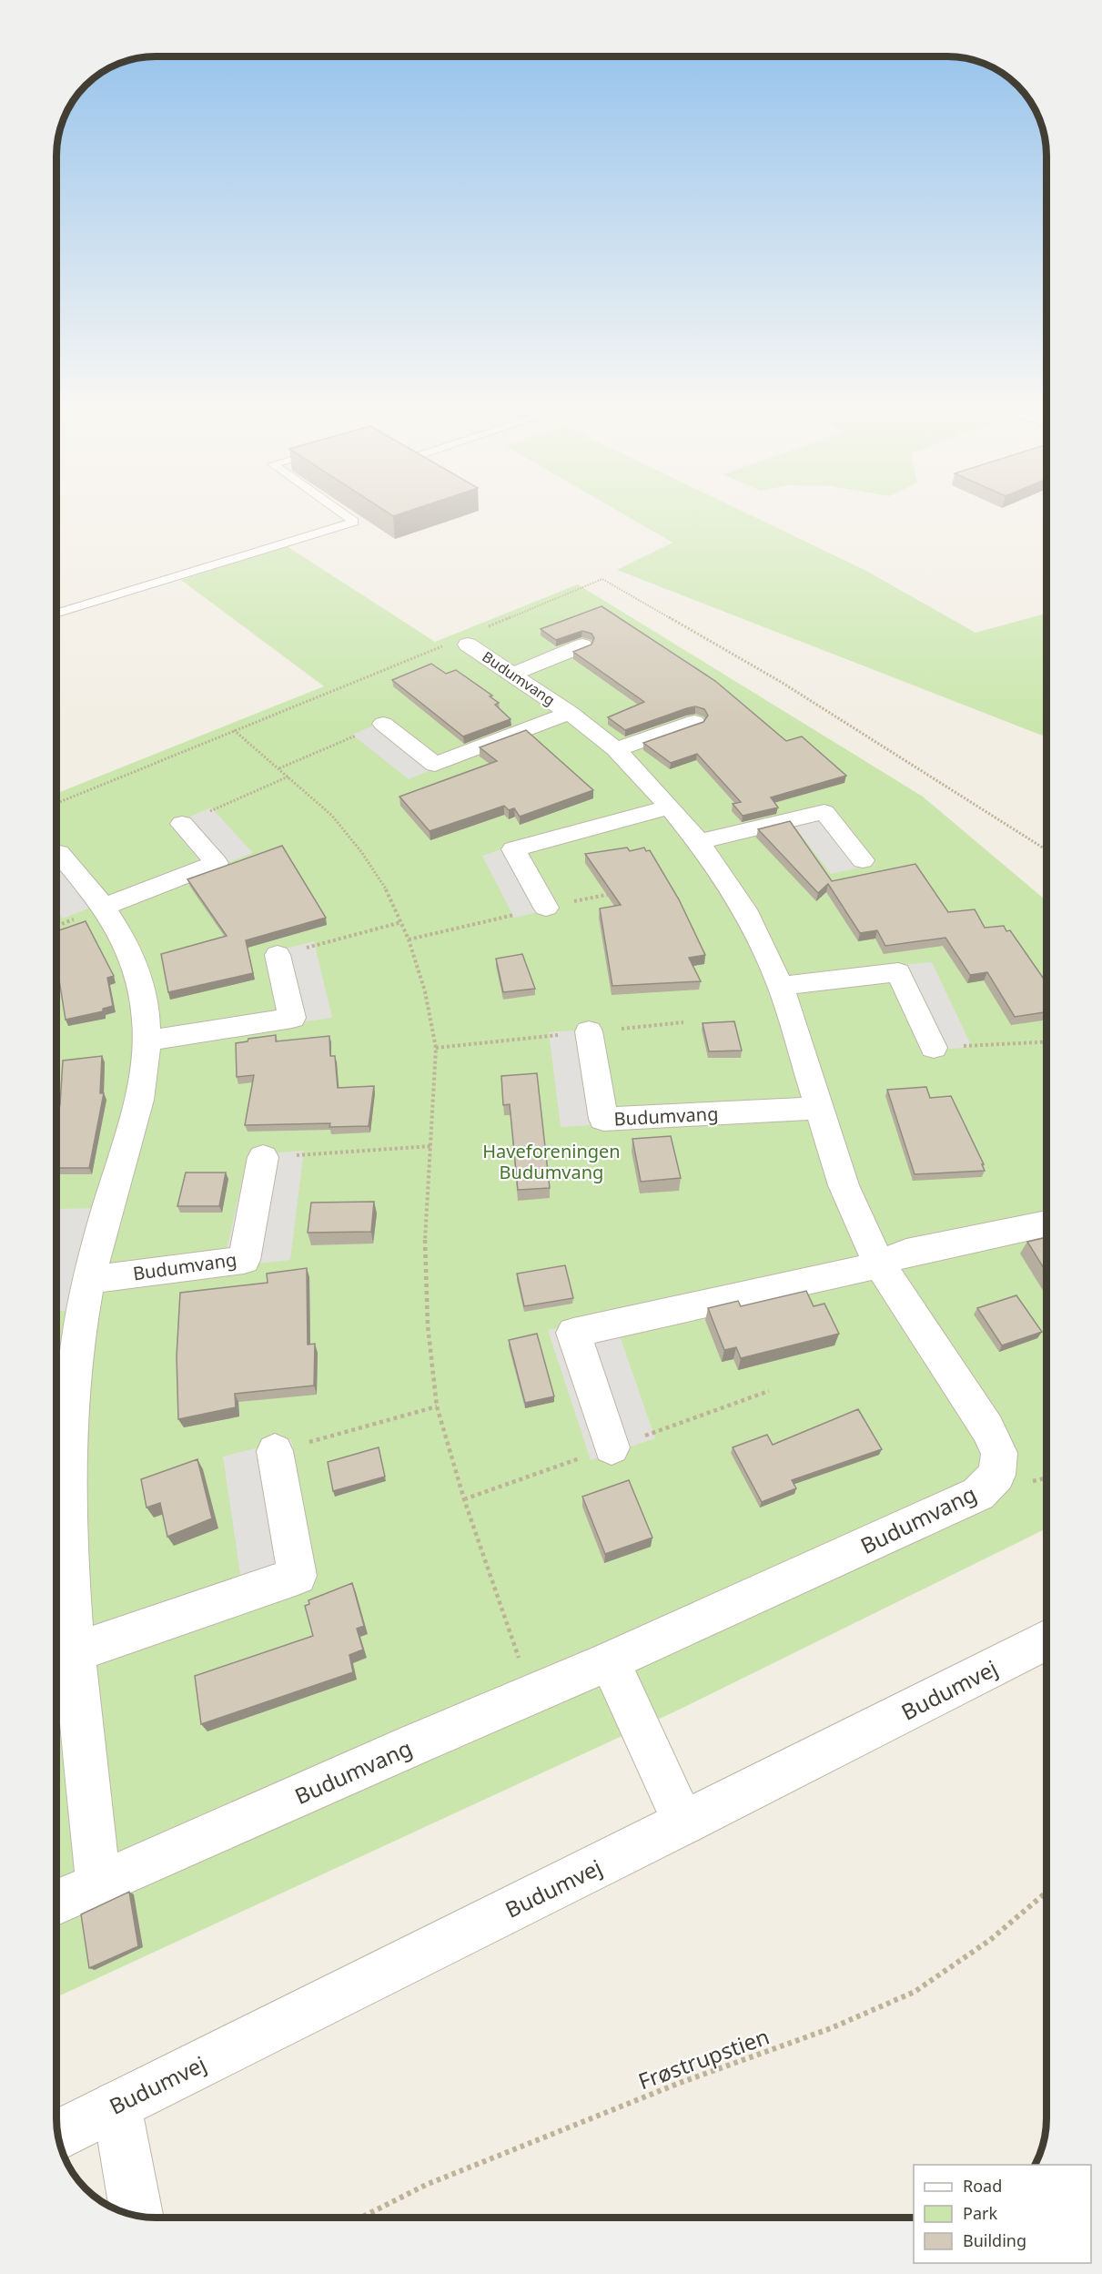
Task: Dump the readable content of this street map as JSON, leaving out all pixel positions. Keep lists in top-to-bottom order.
{
  "streets": {
    "street": ["Budumvang", "Budumvej"],
    "path": ["Frøstrupstien"]
  },
  "parks": ["Haveforeningen Budumvang"],
  "legend": ["Road", "Park", "Building"]
}
